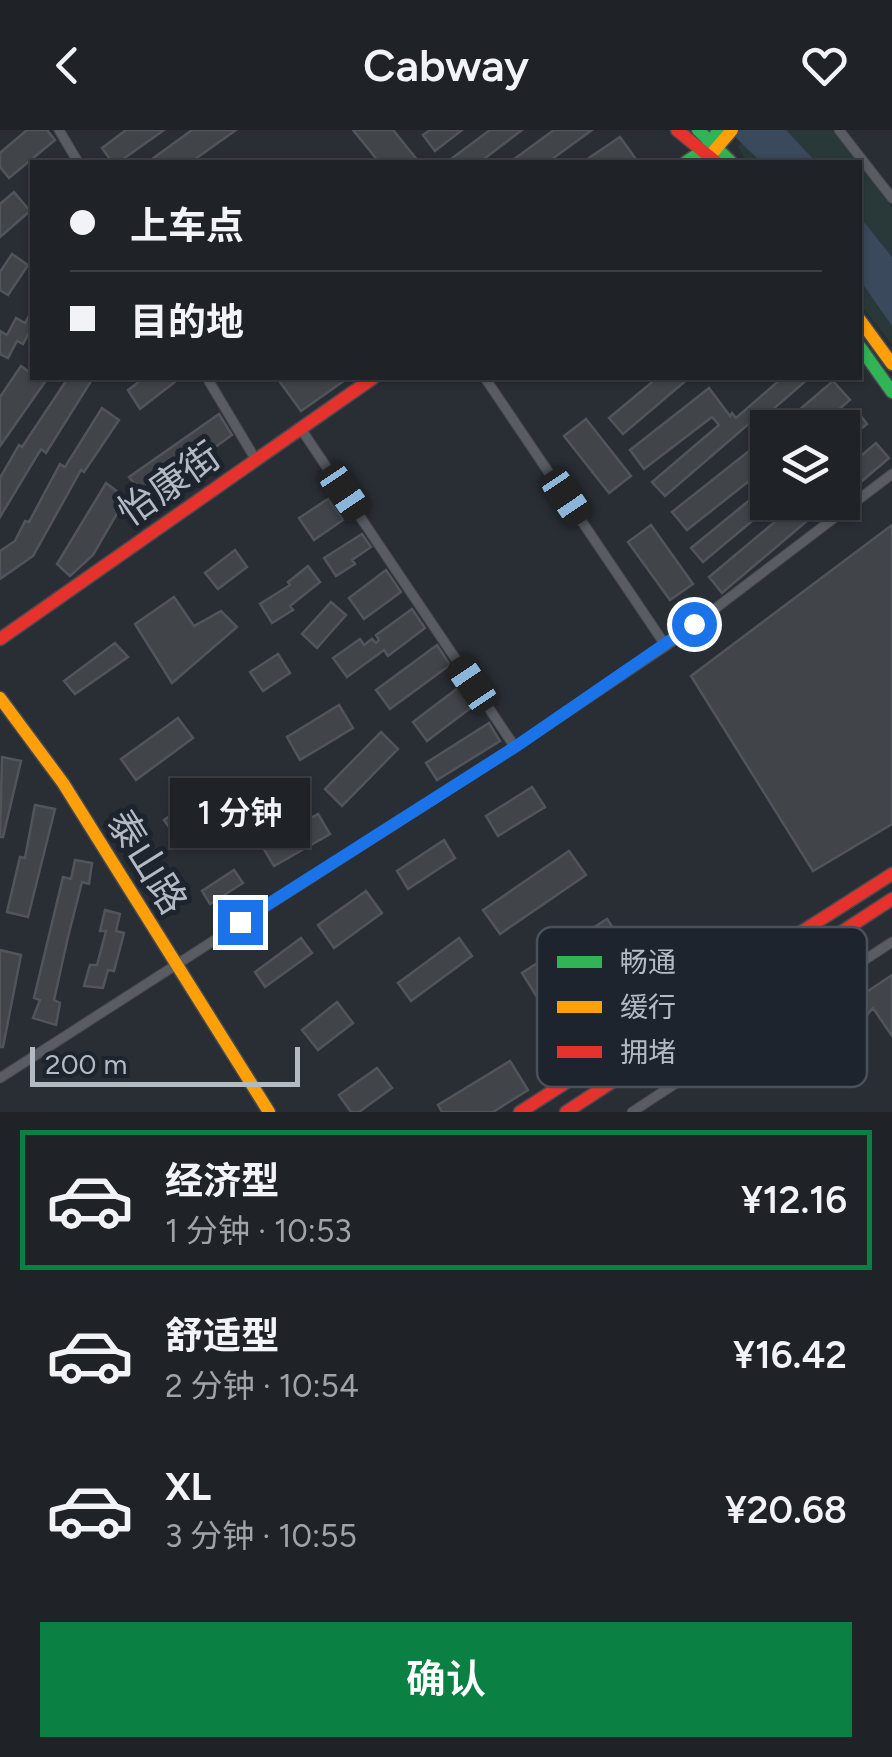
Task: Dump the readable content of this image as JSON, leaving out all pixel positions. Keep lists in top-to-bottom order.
{
  "streets": {
    "main road": ["怡康街", "泰山路"]
  },
  "legend": ["畅通", "缓行", "拥堵"],
  "scale_bar": "200 m",
  "page": {
    "header": "Cabway",
    "banner": ["上车点", "目的地"],
    "bubble": "1 分钟",
    "scale": "200 m",
    "list": [
      {
        "name": "经济型",
        "note": "1 分钟 · 10:53",
        "value": "¥12.16"
      },
      {
        "name": "舒适型",
        "note": "2 分钟 · 10:54",
        "value": "¥16.42"
      },
      {
        "name": "XL",
        "note": "3 分钟 · 10:55",
        "value": "¥20.68"
      }
    ],
    "buttons": "确认"
  }
}
